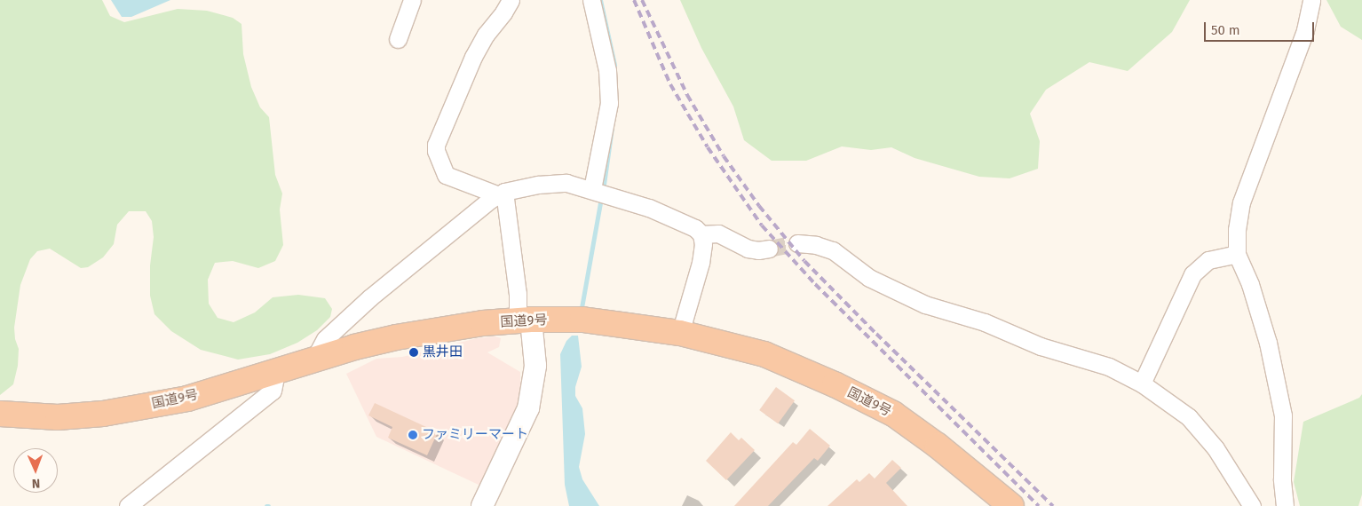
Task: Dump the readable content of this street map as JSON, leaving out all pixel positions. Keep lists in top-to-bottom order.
{
  "streets": {
    "highway": ["国道9号"]
  },
  "places": ["黒井田", "ファミリーマート"],
  "scale_bar": "50 m",
  "north": "bottom"
}
